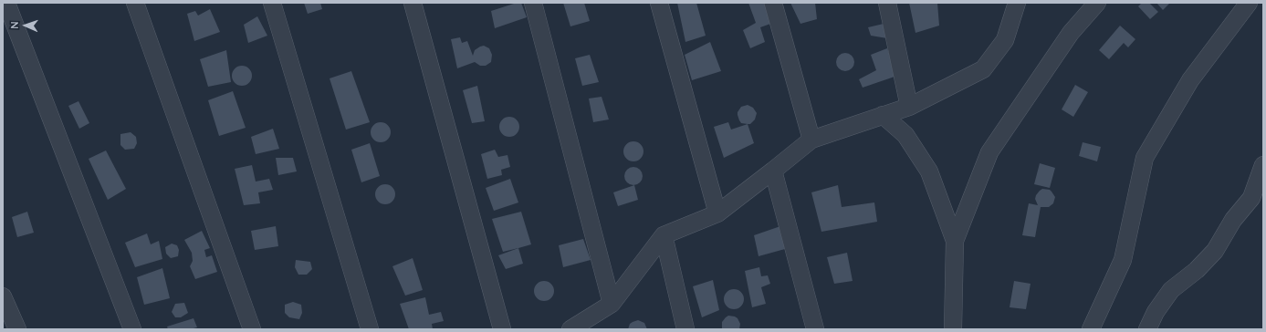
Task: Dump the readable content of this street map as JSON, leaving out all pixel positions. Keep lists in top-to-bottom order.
{
  "north": "left"
}
